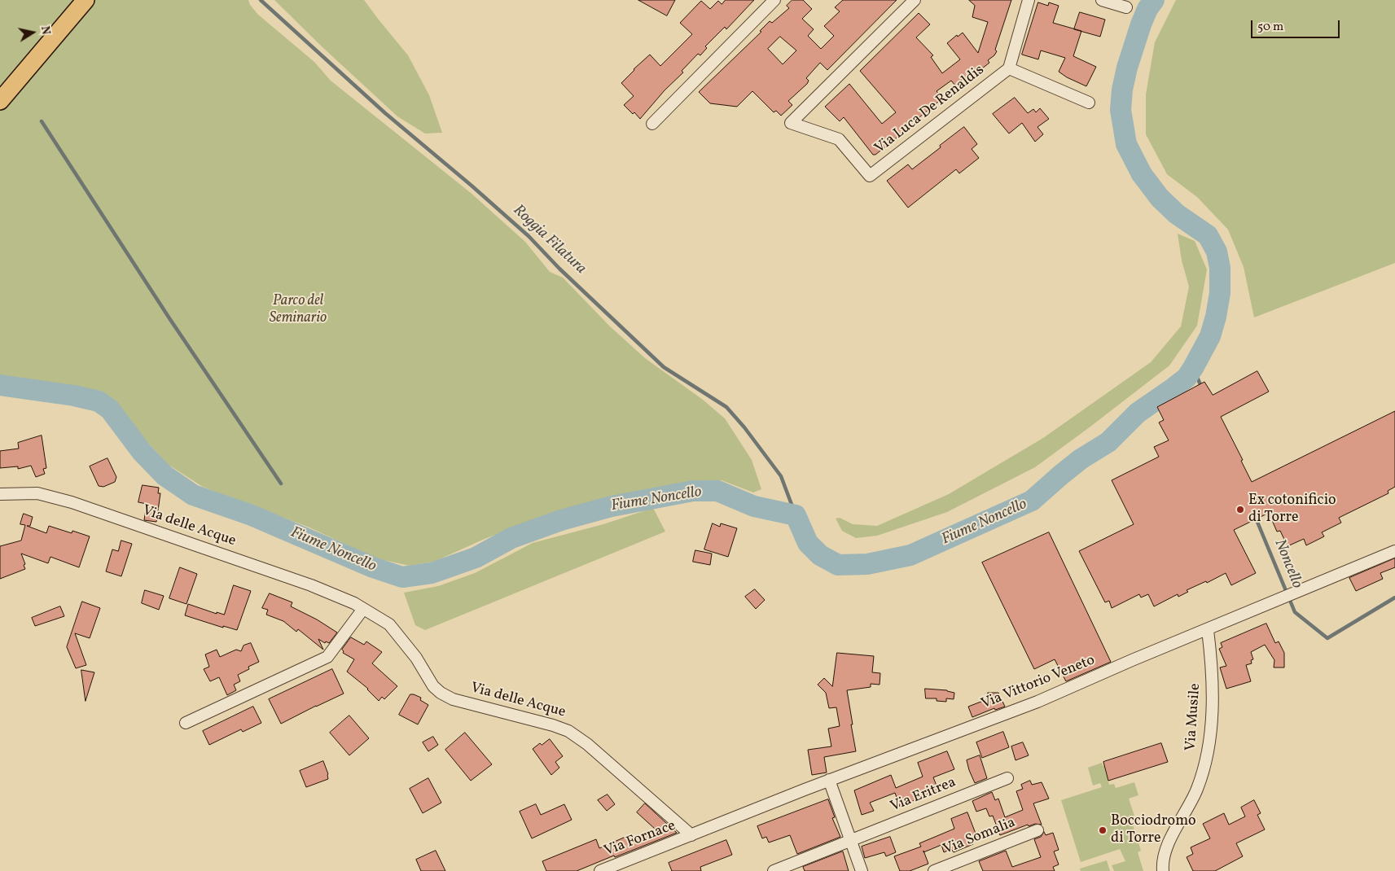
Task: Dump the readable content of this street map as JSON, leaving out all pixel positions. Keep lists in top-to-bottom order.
{
  "streets": {
    "street": [
      "Via Luca De Renaldis",
      "Via delle Acque",
      "Via Vittorio Veneto",
      "Via Musile",
      "Via Eritrea",
      "Via Somalia",
      "Via Fornace"
    ]
  },
  "crossings": [
    ["Via delle Acque", "Via Vittorio Veneto"],
    ["Via delle Acque", "Via Fornace"],
    ["Via Vittorio Veneto", "Via Musile"],
    ["Via Vittorio Veneto", "Via Fornace"]
  ],
  "water": ["Roggia Filatura", "Fiume Noncello", "Noncello"],
  "parks": ["Parco del Seminario"],
  "places": ["Ex cotonificio di Torre", "Bocciodromo di Torre"],
  "scale_bar": "50 m",
  "north": "right"
}
